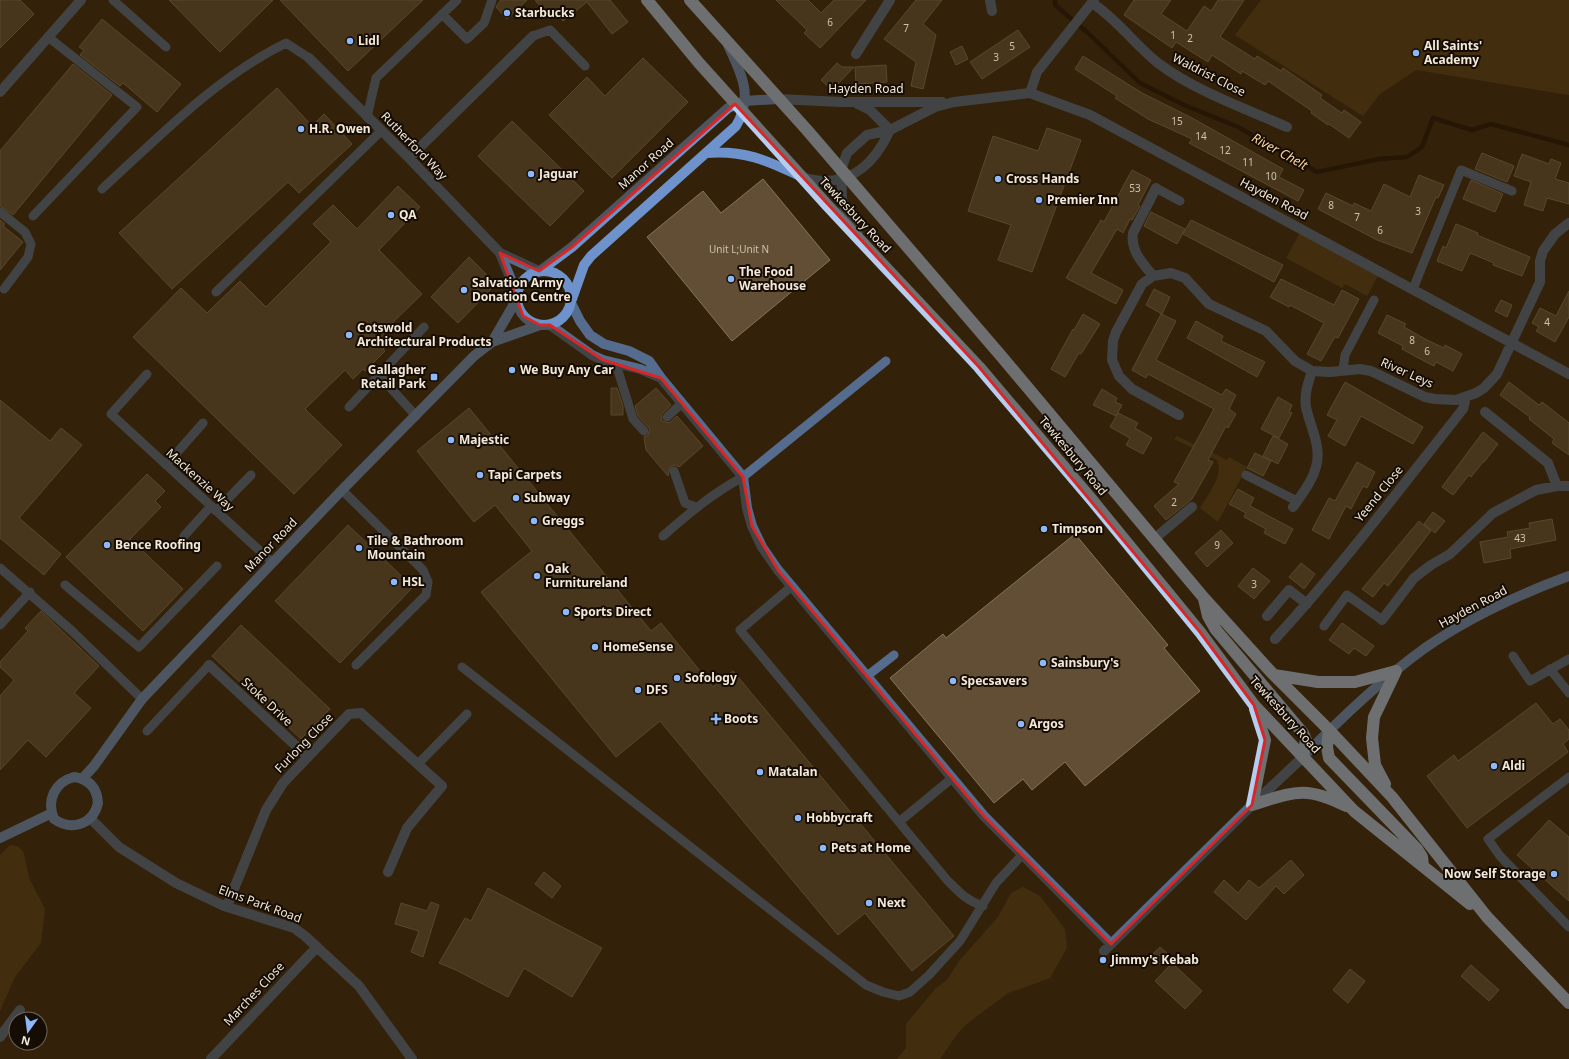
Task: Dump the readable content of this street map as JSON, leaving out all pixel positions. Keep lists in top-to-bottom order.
{
  "streets": {
    "highway": ["Tewkesbury Road"],
    "street": [
      "Waldrist Close",
      "Hayden Road",
      "Rutherford Way",
      "Manor Road",
      "River Leys",
      "Yeend Close",
      "Stoke Drive",
      "Furlong Close",
      "Elms Park Road",
      "Marches Close"
    ],
    "lane": ["Mackenzie Way"]
  },
  "crossings": [
    ["Hayden Road", "Tewkesbury Road"],
    ["Hayden Road", "River Leys"],
    ["Rutherford Way", "Manor Road"],
    ["Manor Road", "Tewkesbury Road"],
    ["Manor Road", "Mackenzie Way"],
    ["Manor Road", "Elms Park Road"],
    ["River Leys", "Yeend Close"],
    ["Stoke Drive", "Furlong Close"],
    ["Furlong Close", "Elms Park Road"],
    ["Elms Park Road", "Marches Close"]
  ],
  "water": ["River Chelt"],
  "places": {
    "other": [
      "Starbucks",
      "Lidl",
      "All Saints' Academy",
      "H.R. Owen",
      "Jaguar",
      "Cross Hands",
      "Premier Inn",
      "QA",
      "The Food Warehouse",
      "Salvation Army Donation Centre",
      "Cotswold Architectural Products",
      "We Buy Any Car",
      "Majestic",
      "Tapi Carpets",
      "Subway",
      "Greggs",
      "Timpson",
      "Bence Roofing",
      "Tile & Bathroom Mountain",
      "Oak Furnitureland",
      "HSL",
      "Sports Direct",
      "HomeSense",
      "Sainsbury's",
      "Sofology",
      "Specsavers",
      "DFS",
      "Argos",
      "Aldi",
      "Matalan",
      "Hobbycraft",
      "Pets at Home",
      "Now Self Storage",
      "Next",
      "Jimmy's Kebab"
    ],
    "transit": ["Gallagher Retail Park"],
    "health": ["Boots"]
  },
  "house_numbers": [
    "6",
    "7",
    "1",
    "2",
    "5",
    "3",
    "15",
    "14",
    "12",
    "11",
    "10",
    "53",
    "8",
    "3",
    "7",
    "6",
    "Unit L;Unit N",
    "4",
    "8",
    "6",
    "2",
    "43",
    "9",
    "3"
  ],
  "north": "bottom"
}
